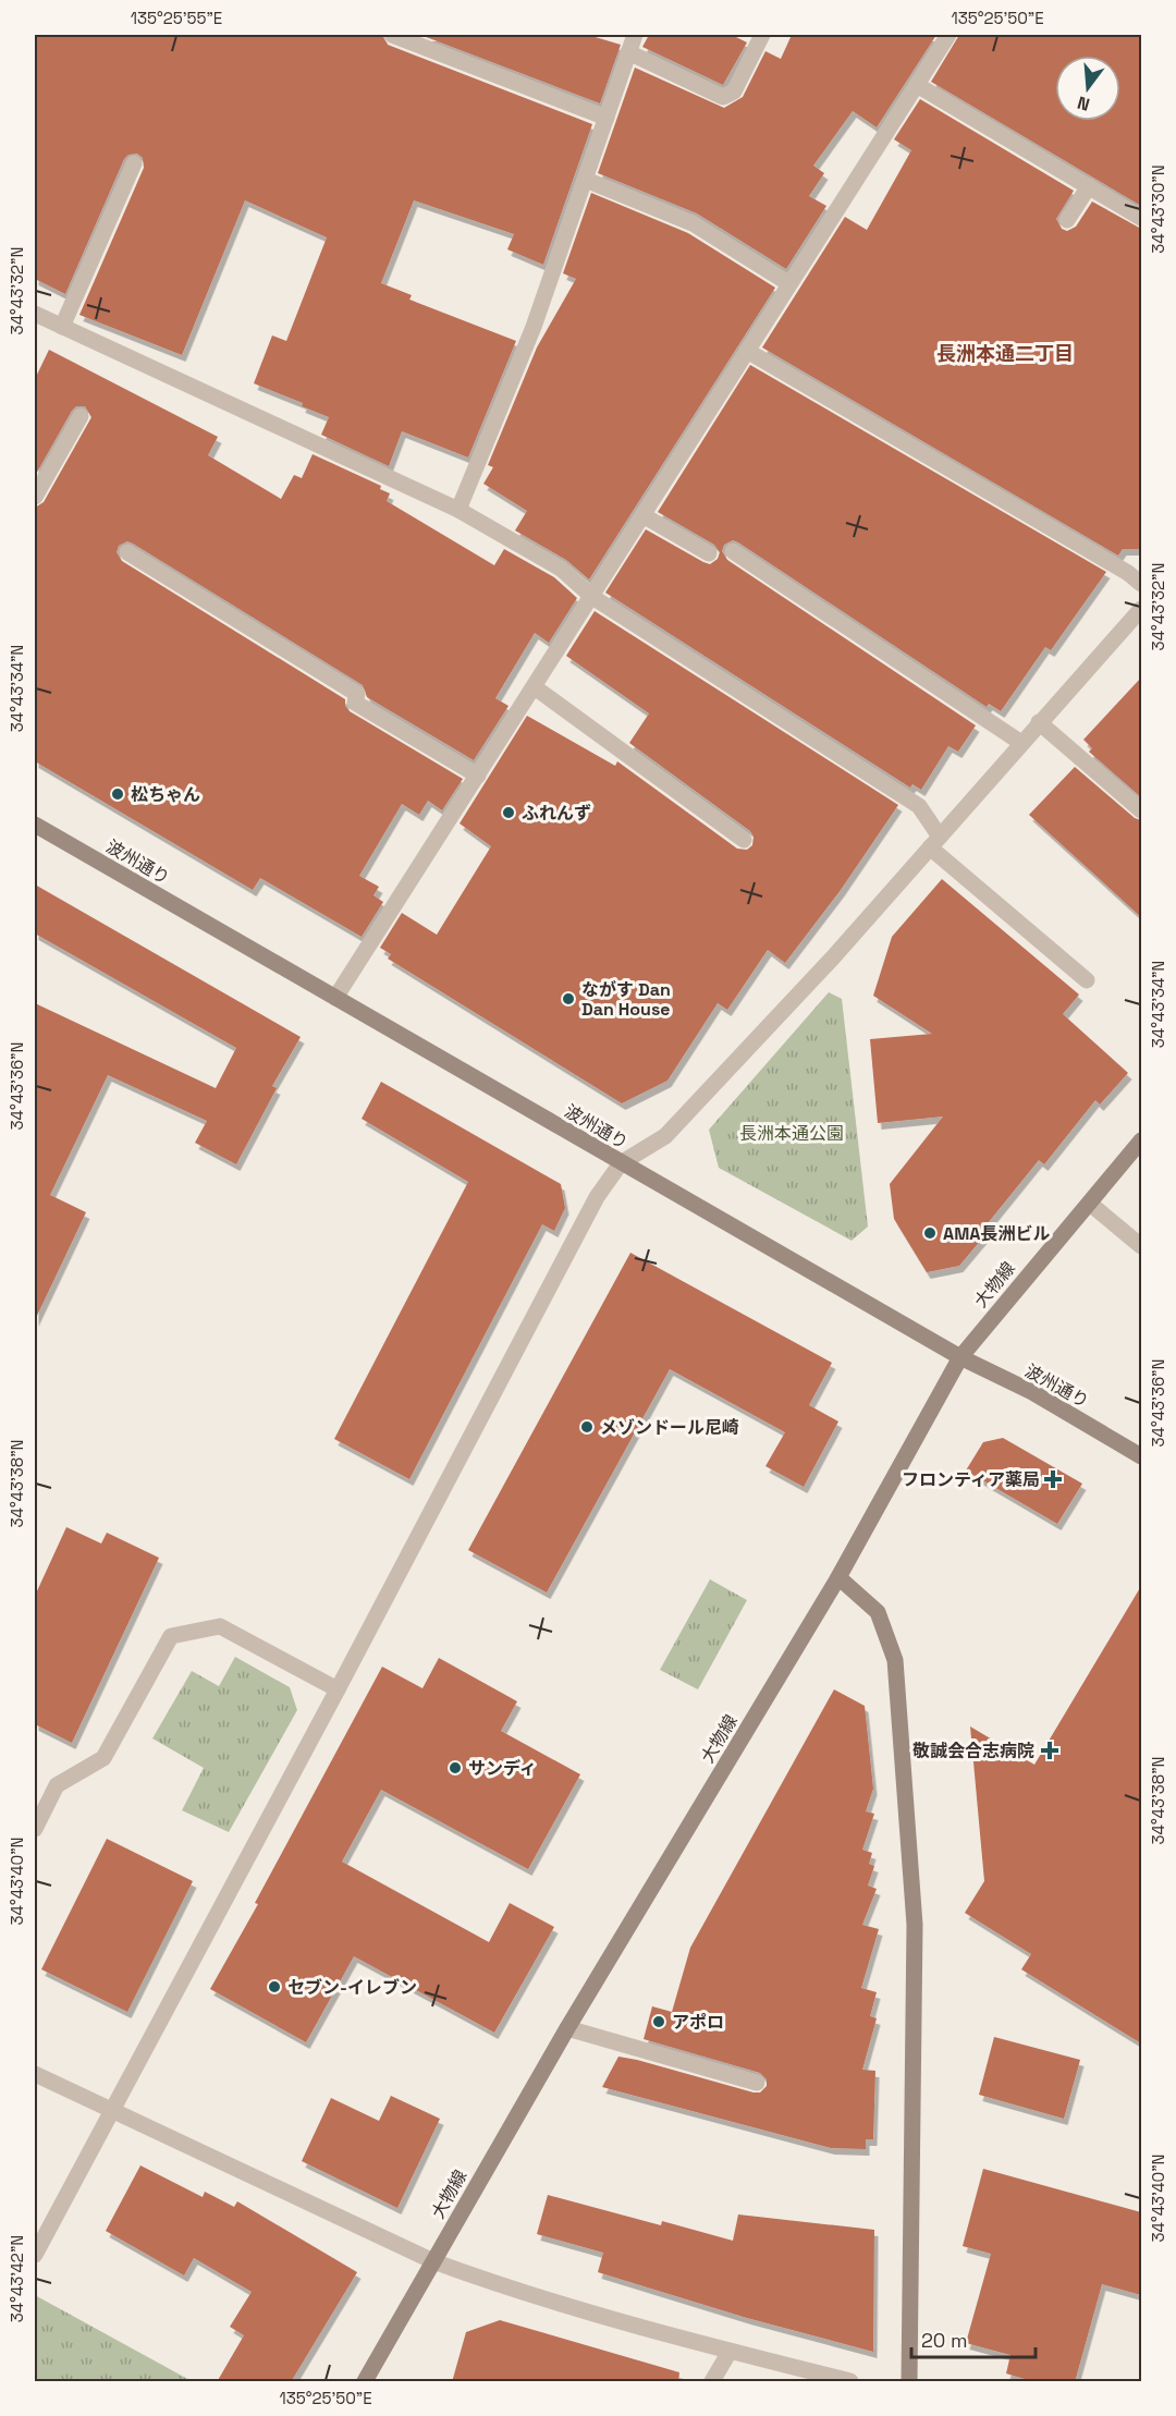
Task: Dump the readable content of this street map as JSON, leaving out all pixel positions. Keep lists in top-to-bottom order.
{
  "streets": {
    "street": ["波州通り", "大物線"]
  },
  "crossings": [
    ["波州通り", "大物線"]
  ],
  "districts": ["長洲本通二丁目"],
  "parks": ["長洲本通公園"],
  "places": {
    "other": [
      "松ちゃん",
      "ふれんず",
      "ながす Dan Dan House",
      "AMA長洲ビル",
      "メゾンドール尼崎",
      "サンディ",
      "セブン-イレブン",
      "アポロ"
    ],
    "health": ["フロンティア薬局", "敬誠会合志病院"]
  },
  "scale_bar": "20 m",
  "north": "bottom",
  "coordinates": [
    "135°25'55\"E",
    "135°25'50\"E",
    "34°43'30\"N",
    "34°43'32\"N",
    "34°43'34\"N",
    "34°43'36\"N",
    "34°43'38\"N",
    "34°43'40\"N",
    "34°43'42\"N"
  ]
}
